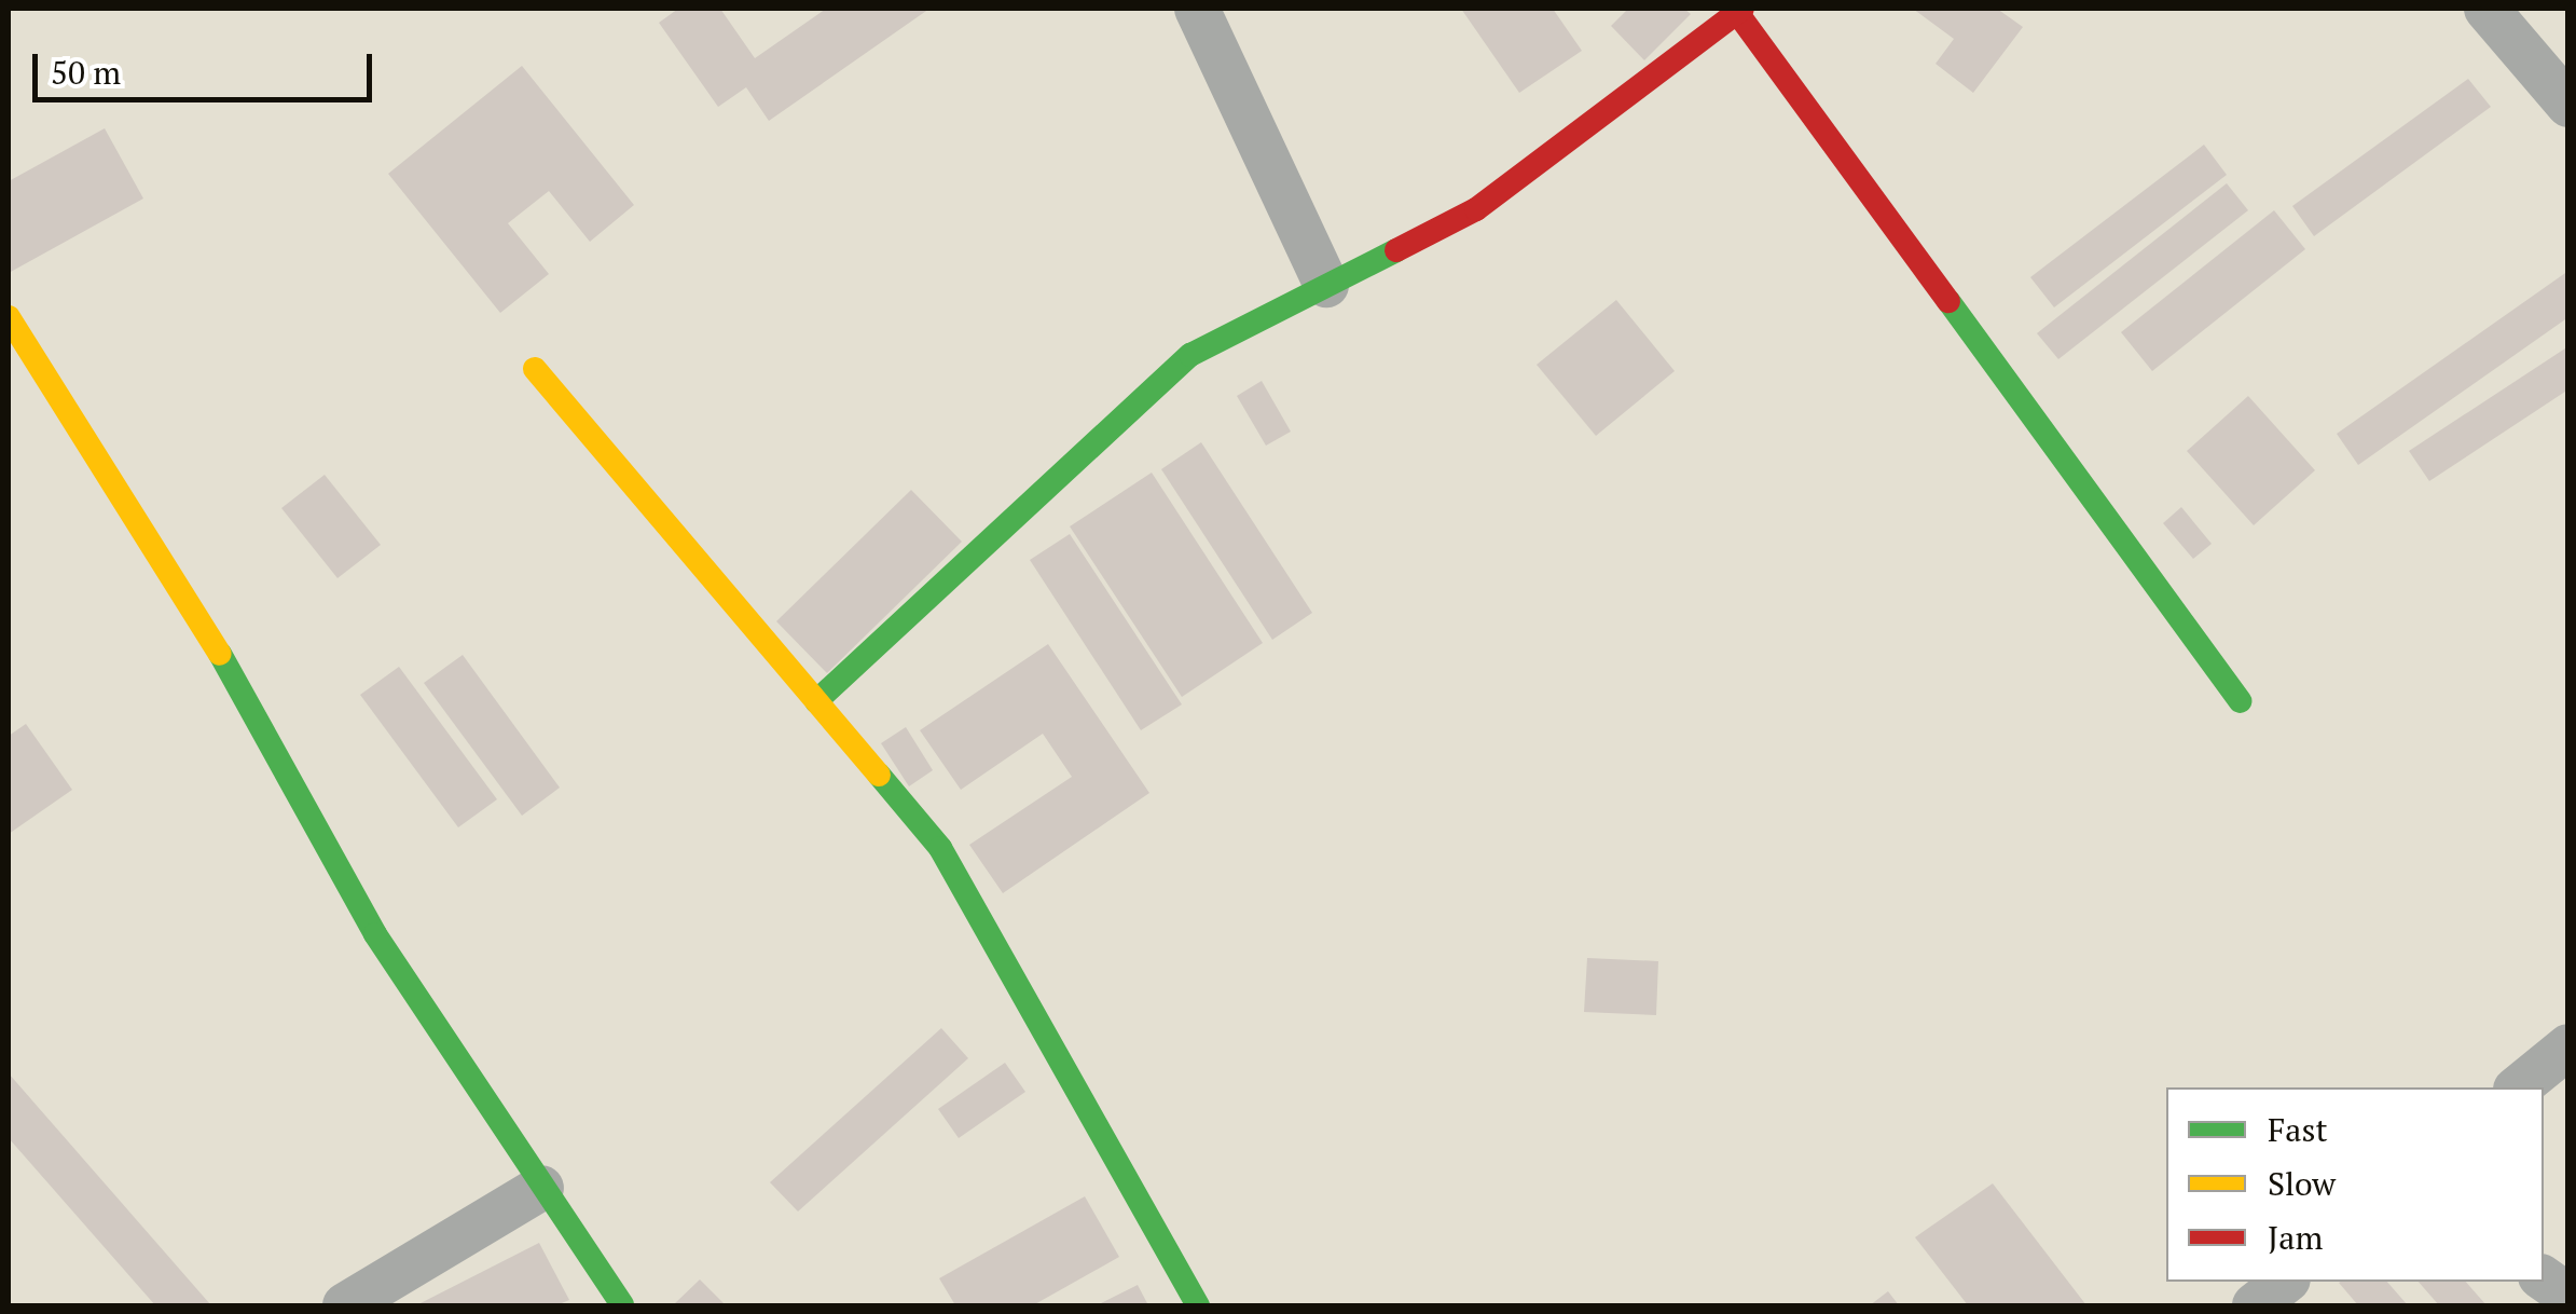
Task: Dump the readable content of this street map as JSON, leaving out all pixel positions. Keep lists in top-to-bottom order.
{
  "legend": ["Fast", "Slow", "Jam"],
  "scale_bar": "50 m"
}
